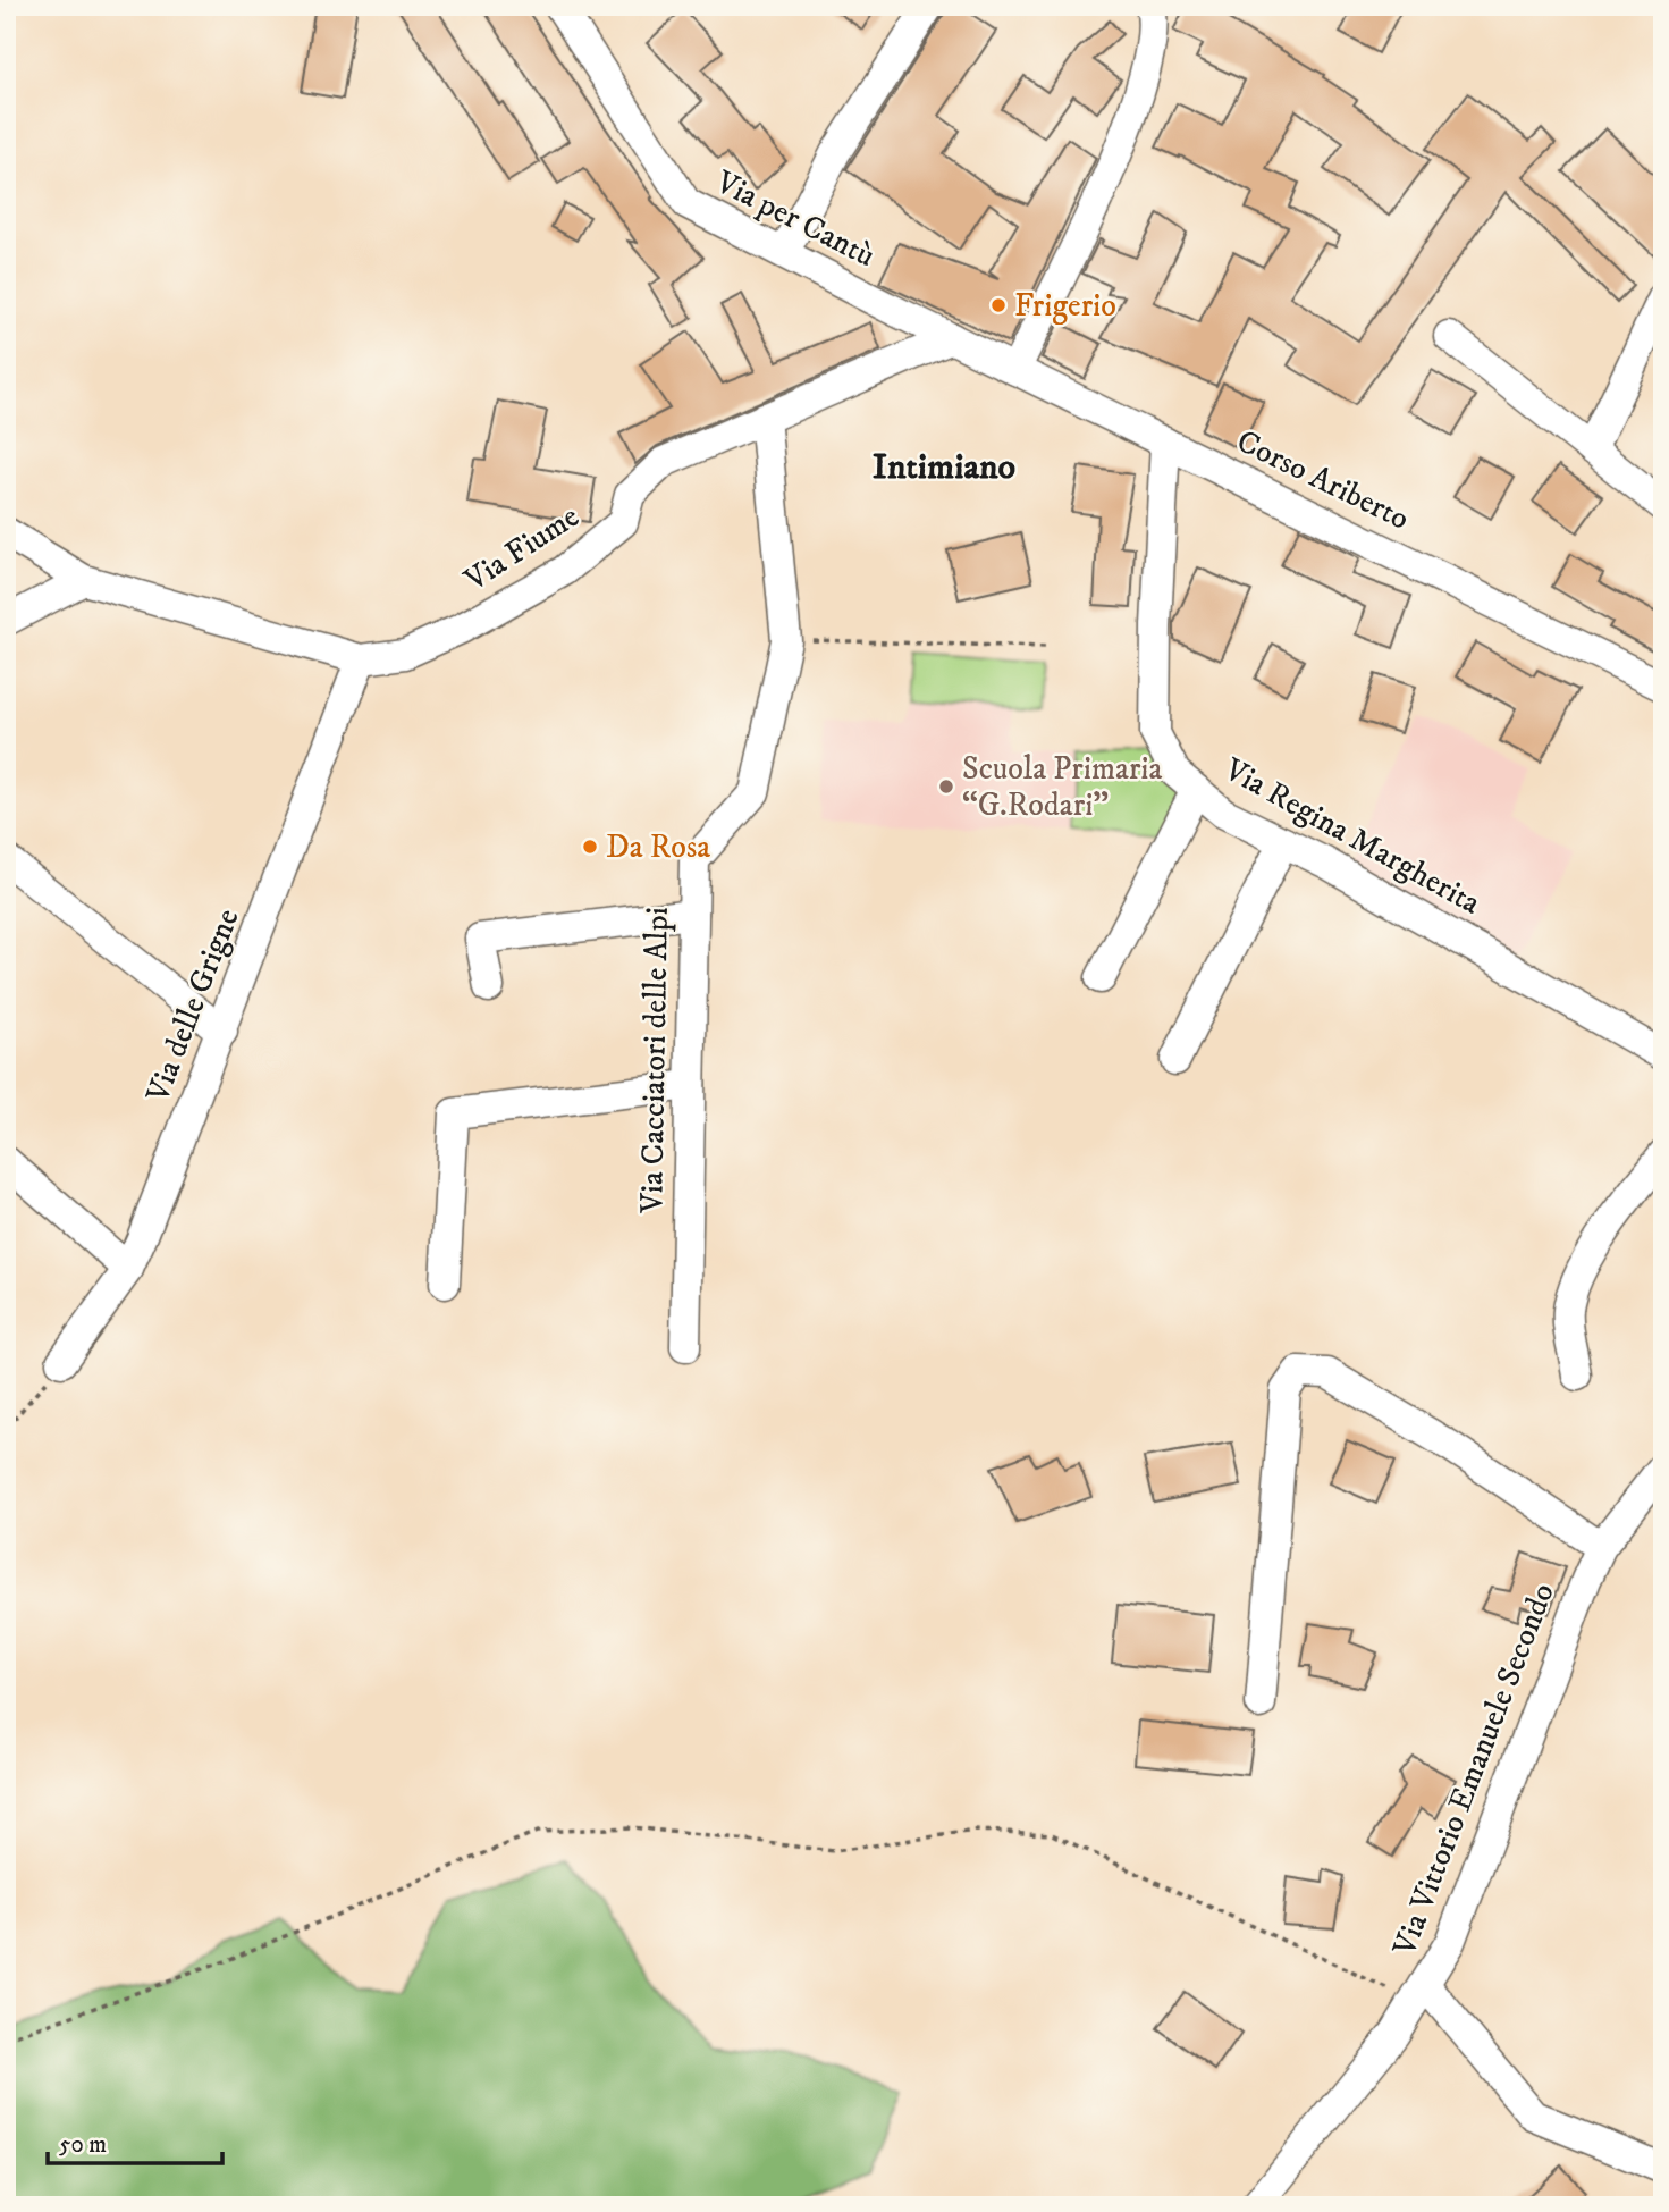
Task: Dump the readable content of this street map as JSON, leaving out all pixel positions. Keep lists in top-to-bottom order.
{
  "streets": {
    "street": [
      "Via per Cantù",
      "Corso Ariberto",
      "Via Fiume",
      "Via Regina Margherita",
      "Via delle Grigne",
      "Via Cacciatori delle Alpi",
      "Via Vittorio Emanuele Secondo"
    ]
  },
  "crossings": [
    ["Via per Cantù", "Corso Ariberto"],
    ["Via per Cantù", "Via Fiume"],
    ["Corso Ariberto", "Via Fiume"],
    ["Corso Ariberto", "Via Regina Margherita"],
    ["Via Fiume", "Via delle Grigne"],
    ["Via Fiume", "Via Cacciatori delle Alpi"]
  ],
  "districts": ["Intimiano"],
  "places": ["Frigerio", "Scuola Primaria “G.Rodari”", "Da Rosa"],
  "scale_bar": "50 m"
}
